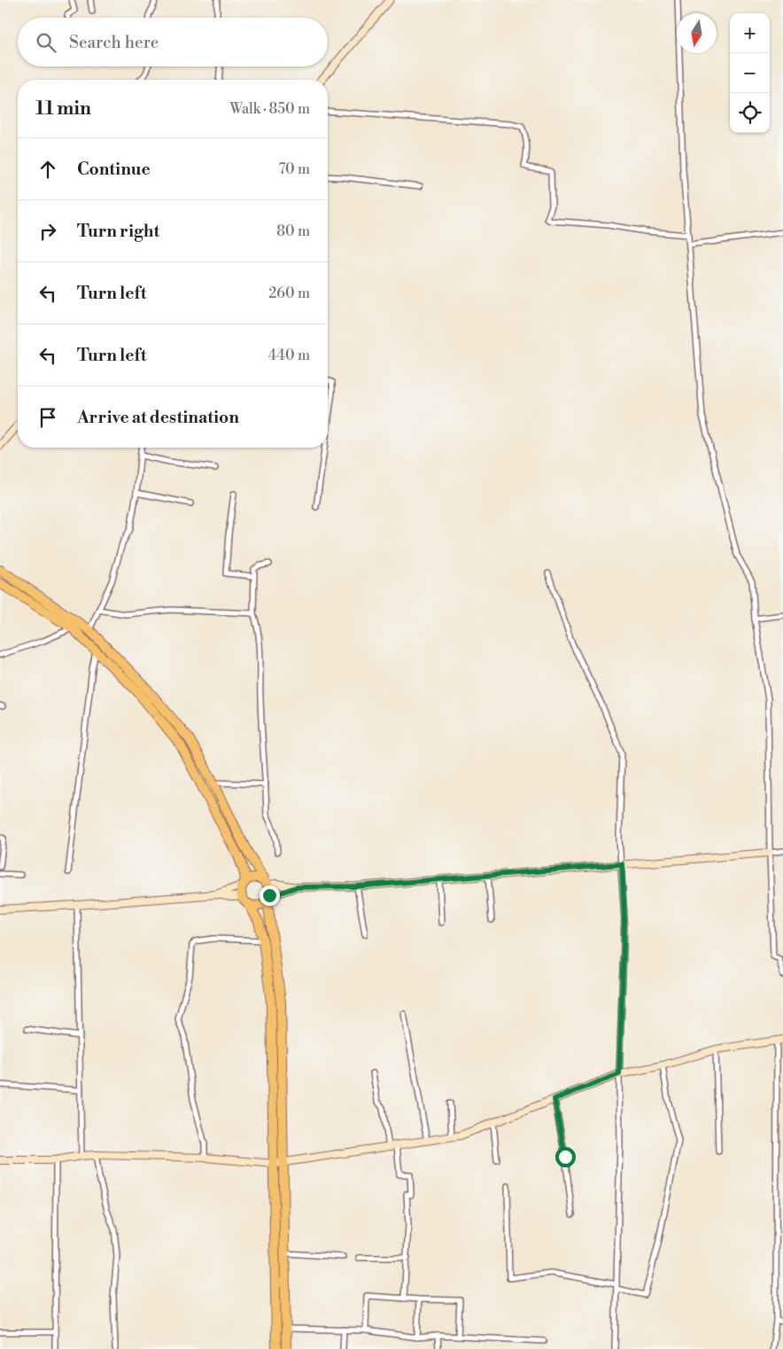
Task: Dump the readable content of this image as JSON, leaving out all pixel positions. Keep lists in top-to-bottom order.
{
  "north": "bottom",
  "page": {
    "map_buttons": ["+", "−"],
    "search": "Search here",
    "heading": ["11 min", "Walk · 850 m"],
    "list": [
      ["Continue", "70 m"],
      ["Turn right", "80 m"],
      ["Turn left", "260 m"],
      ["Turn left", "440 m"],
      "Arrive at destination"
    ]
  }
}
